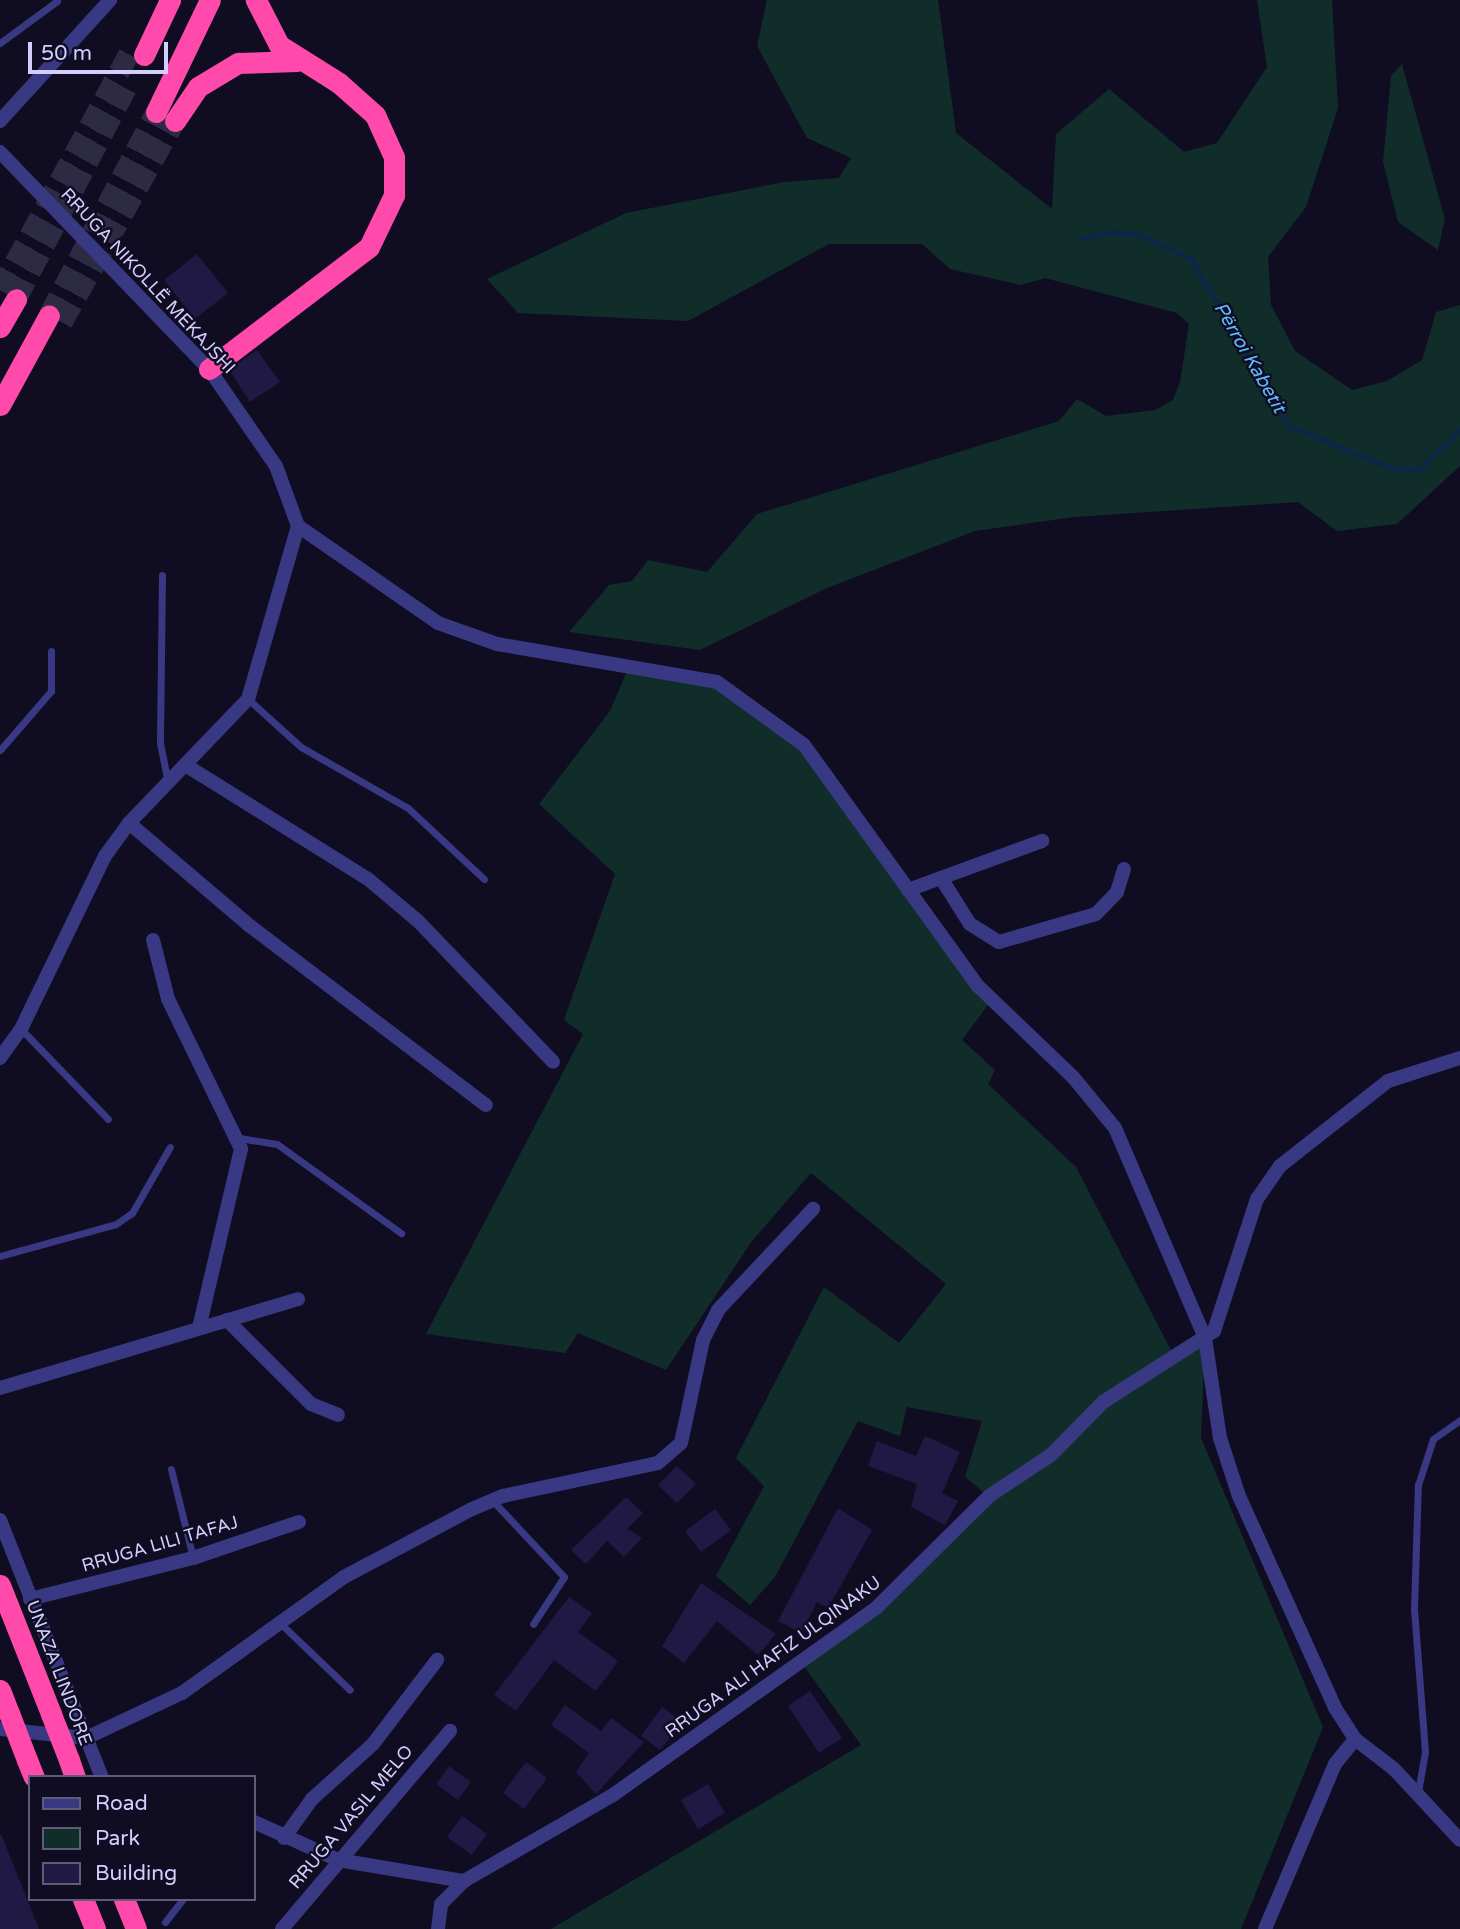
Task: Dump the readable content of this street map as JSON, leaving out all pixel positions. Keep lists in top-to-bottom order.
{
  "streets": {
    "highway": ["UNAZA LINDORE"],
    "street": [
      "RRUGA NIKOLLË MEKAJSHI",
      "RRUGA LILI TAFAJ",
      "RRUGA ALI HAFIZ ULQINAKU",
      "RRUGA VASIL MELO"
    ]
  },
  "water": ["Përroi Kabetit"],
  "legend": ["Road", "Park", "Building"],
  "scale_bar": "50 m"
}
